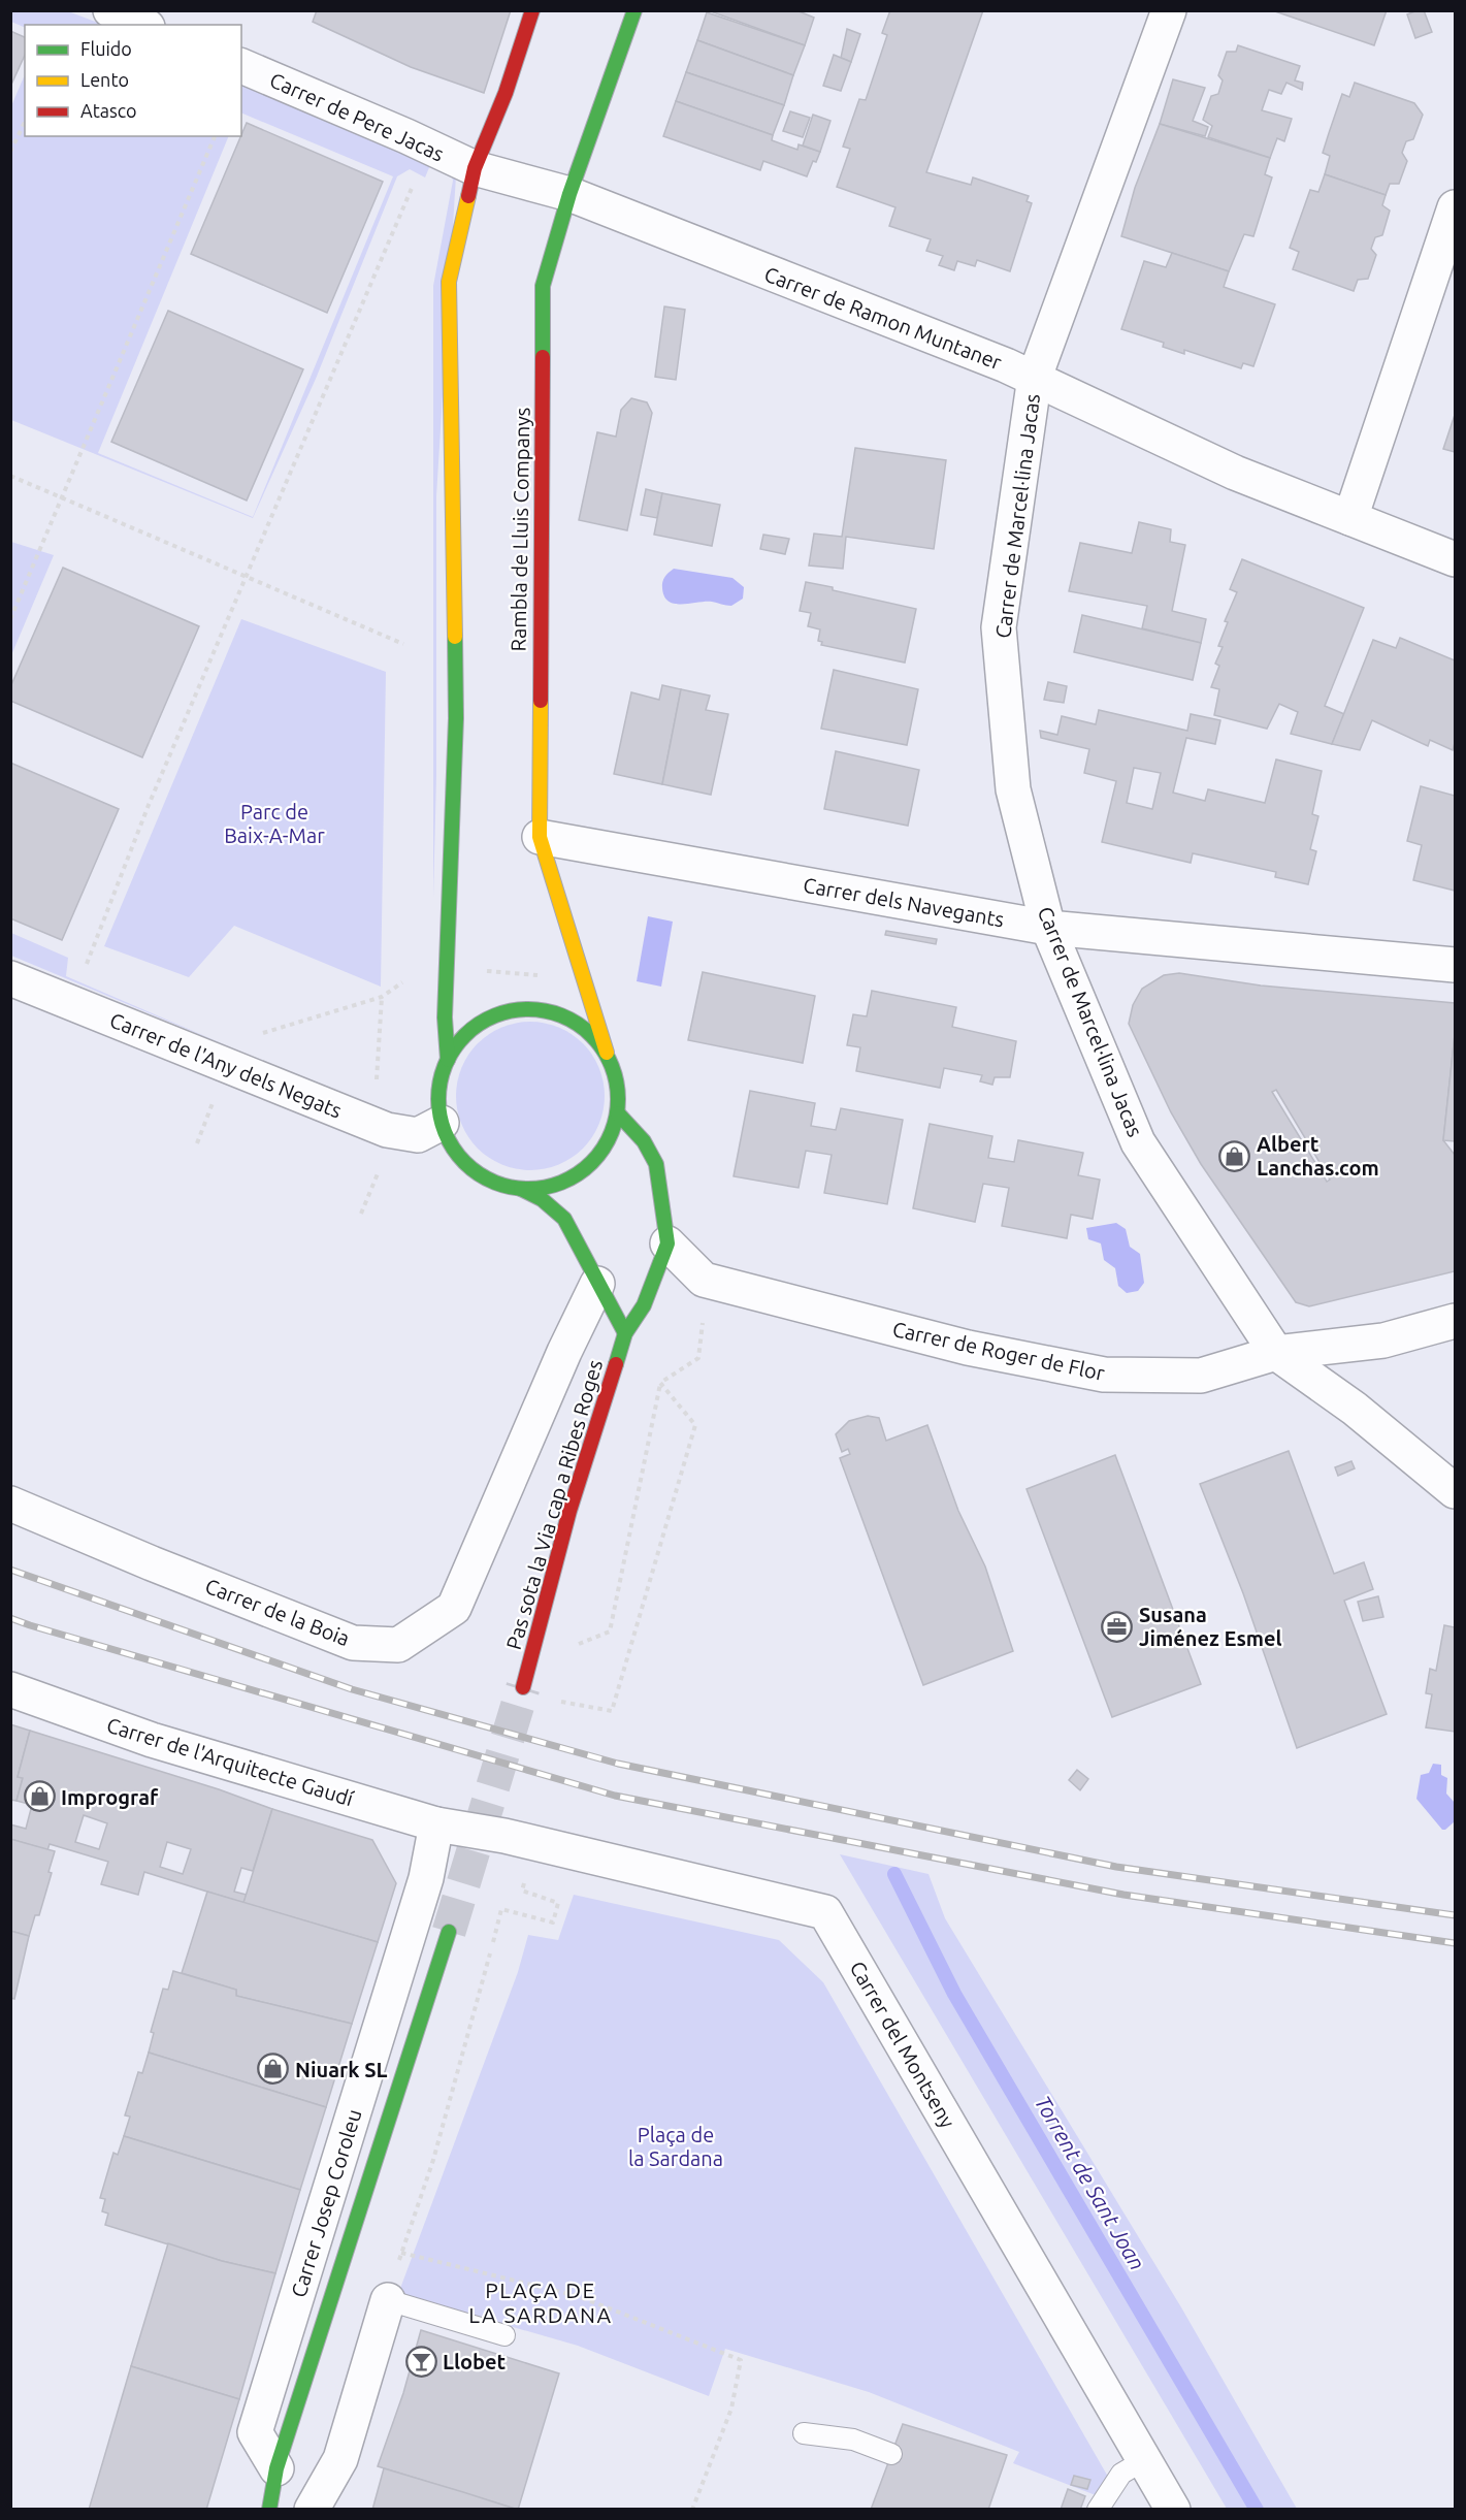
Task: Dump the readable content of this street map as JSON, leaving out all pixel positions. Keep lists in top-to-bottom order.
{
  "streets": {
    "street": [
      "Carrer de Pere Jacas",
      "Carrer de Ramon Muntaner",
      "Carrer de Marcel·lina Jacas",
      "Rambla de Lluis Companys",
      "Carrer dels Navegants",
      "Carrer de l'Any dels Negats",
      "Carrer de Roger de Flor",
      "Pas sota la Via cap a Ribes Roges",
      "Carrer de la Boia",
      "Carrer de l'Arquitecte Gaudí",
      "Carrer del Montseny",
      "Carrer Josep Coroleu"
    ]
  },
  "crossings": [
    ["Carrer de Pere Jacas", "Carrer de Ramon Muntaner"],
    ["Carrer de Ramon Muntaner", "Carrer de Marcel·lina Jacas"],
    ["Carrer de Ramon Muntaner", "Rambla de Lluis Companys"],
    ["Carrer de Marcel·lina Jacas", "Carrer dels Navegants"],
    ["Carrer de Marcel·lina Jacas", "Carrer de Roger de Flor"],
    ["Rambla de Lluis Companys", "Carrer dels Navegants"],
    ["Rambla de Lluis Companys", "Carrer de l'Any dels Negats"],
    ["Carrer de l'Arquitecte Gaudí", "Carrer del Montseny"],
    ["Carrer de l'Arquitecte Gaudí", "Carrer Josep Coroleu"],
    ["Carrer del Montseny", "Carrer Josep Coroleu"]
  ],
  "districts": ["PLAÇA DE LA SARDANA"],
  "water": ["Torrent de Sant Joan"],
  "parks": ["Parc de Baix-A-Mar", "Plaça de la Sardana"],
  "places": {
    "shop": ["Albert Lanchas.com", "Imprograf", "Niuark SL"],
    "office": ["Susana Jiménez Esmel"],
    "bar": ["Llobet"]
  },
  "legend": ["Fluido", "Lento", "Atasco"]
}
